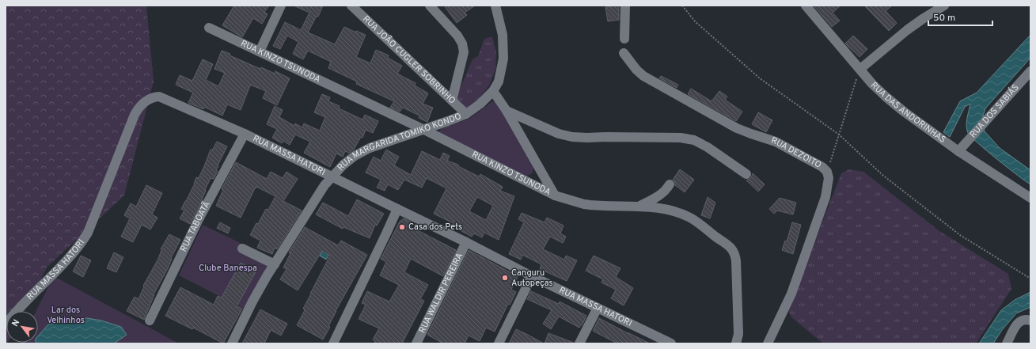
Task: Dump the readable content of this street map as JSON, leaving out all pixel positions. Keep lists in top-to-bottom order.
{
  "streets": {
    "street": [
      "RUA JOÃO CUGLER SOBRINHO",
      "RUA KINZO TSUNODA",
      "RUA DOS SABIÁS",
      "RUA DAS ANDORINHAS",
      "RUA MARGARIDA TOMIKO KONDO",
      "RUA DEZOITO",
      "RUA MASSA HATORI",
      "RUA TABOATÃ",
      "RUA WALDIR PEREIRA"
    ]
  },
  "crossings": [
    ["RUA JOÃO CUGLER SOBRINHO", "RUA MARGARIDA TOMIKO KONDO"],
    ["RUA KINZO TSUNODA", "RUA MARGARIDA TOMIKO KONDO"],
    ["RUA DOS SABIÁS", "RUA DAS ANDORINHAS"],
    ["RUA MARGARIDA TOMIKO KONDO", "RUA MASSA HATORI"],
    ["RUA MASSA HATORI", "RUA TABOATÃ"],
    ["RUA MASSA HATORI", "RUA WALDIR PEREIRA"]
  ],
  "parks": ["Clube Banespa", "Lar dos Velhinhos"],
  "places": ["Casa dos Pets", "Canguru Autopeças"],
  "scale_bar": "50 m",
  "north": "top left"
}
